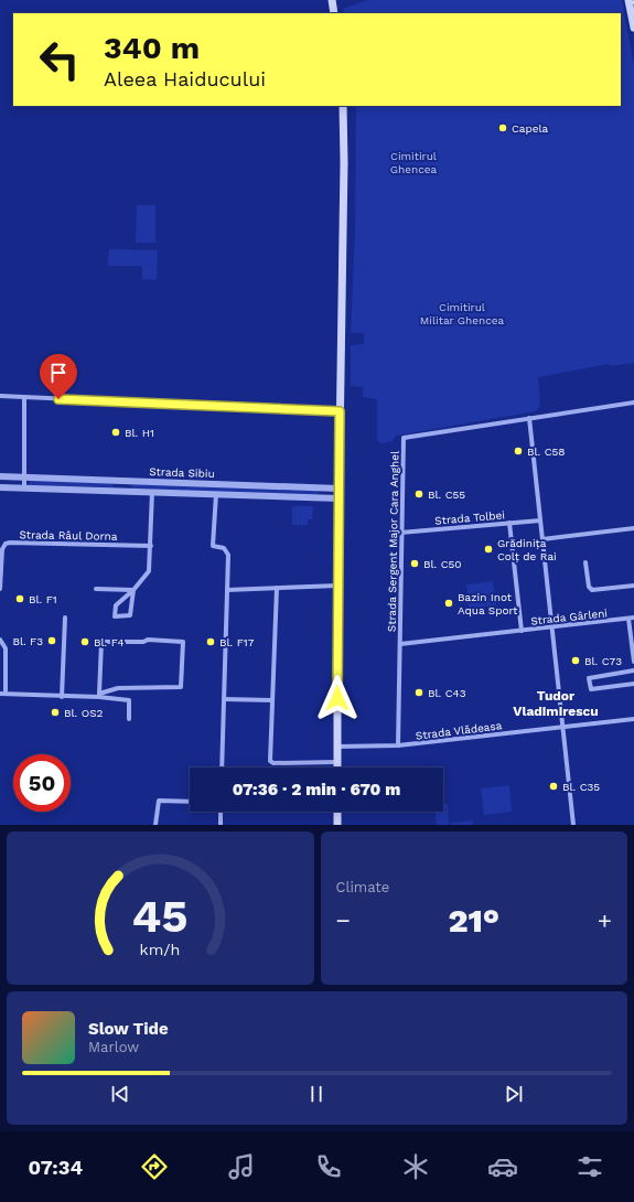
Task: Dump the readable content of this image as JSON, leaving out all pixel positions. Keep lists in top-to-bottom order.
{
  "streets": {
    "street": [
      "Strada Sibiu",
      "Strada Tolbei",
      "Strada Râul Dorna",
      "Strada Sergent Major Cara Anghel",
      "Strada Gârleni",
      "Strada Vlădeasa"
    ]
  },
  "crossings": [
    ["Strada Tolbei", "Strada Sergent Major Cara Anghel"],
    ["Strada Sergent Major Cara Anghel", "Strada Gârleni"],
    ["Strada Sergent Major Cara Anghel", "Strada Vlădeasa"]
  ],
  "districts": ["Tudor Vladimirescu"],
  "parks": ["Cimitirul Ghencea", "Cimitirul Militar Ghencea"],
  "places": [
    "Capela",
    "Bl. H1",
    "Bl. C58",
    "Bl. C55",
    "Grădinița Colț de Rai",
    "Bl. C50",
    "Bl. F1",
    "Bazin Inot Aqua Sport",
    "Bl. F3",
    "Bl. F4",
    "Bl. F17",
    "Bl. C73",
    "Bl. C43",
    "Bl. OS2",
    "Bl. C35"
  ],
  "page": {
    "turn": ["340 m", "Aleea Haiducului"],
    "limit": "50",
    "trip": "07:36 · 2 min · 670 m",
    "tile": "Climate",
    "heat": ["−", "21°", "+"],
    "song": ["Slow Tide", "Marlow"],
    "tabs": "07:34",
    "gauge": ["45", "km/h"]
  }
}
